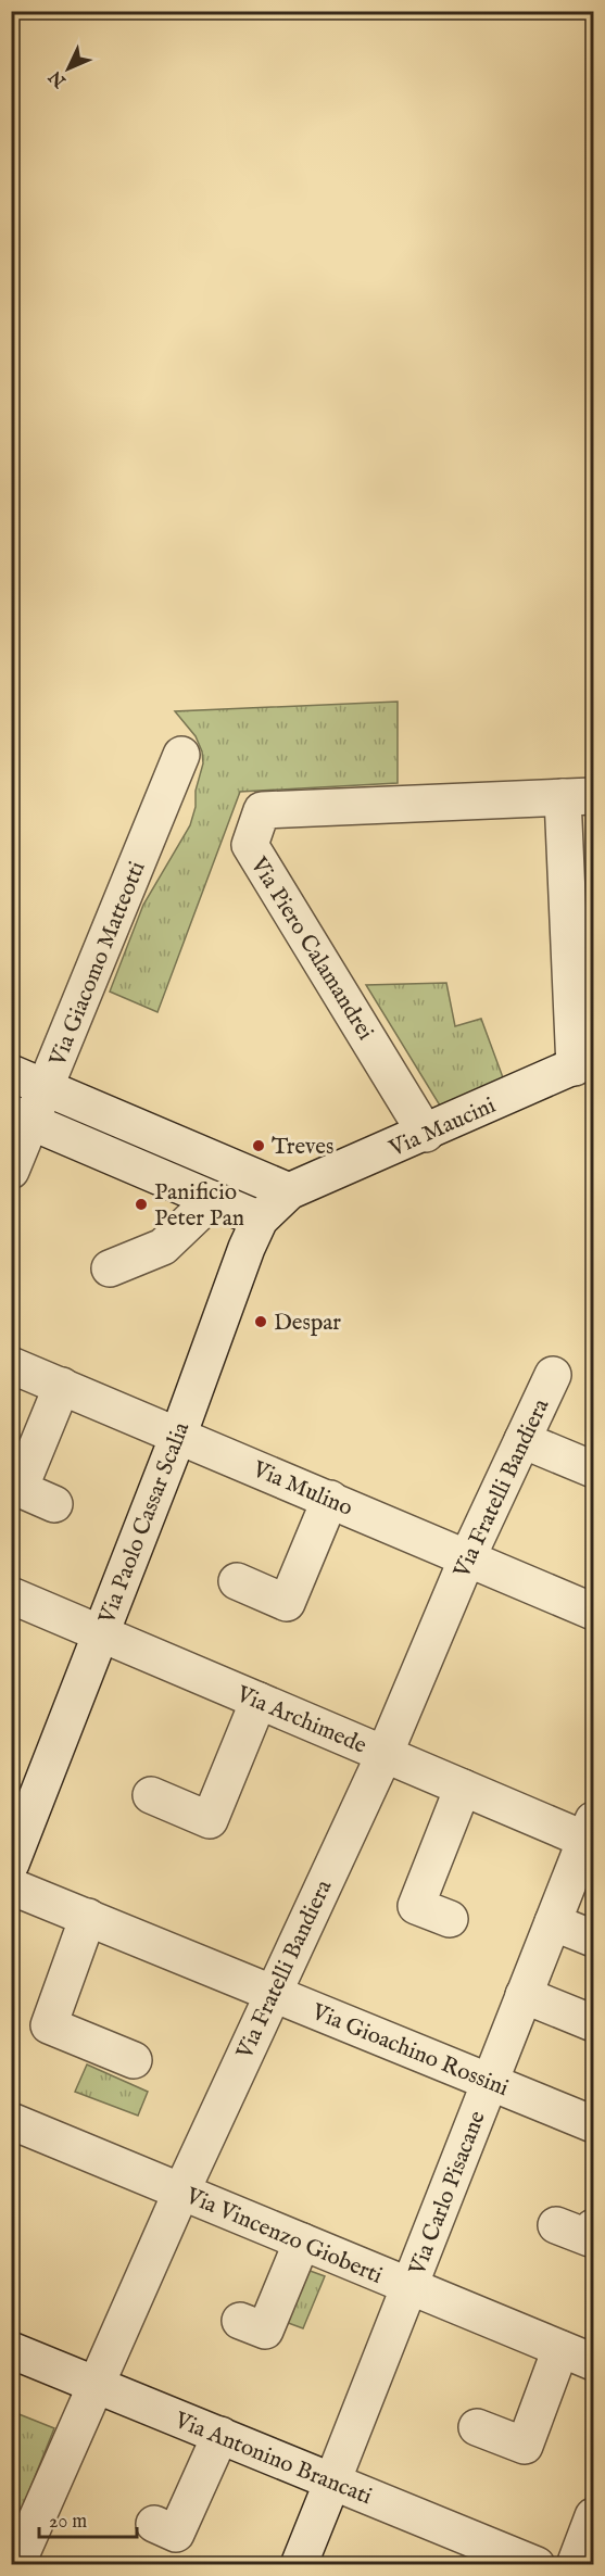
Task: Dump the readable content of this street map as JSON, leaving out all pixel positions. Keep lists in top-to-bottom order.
{
  "streets": {
    "street": [
      "Via Piero Calamandrei",
      "Via Giacomo Matteotti",
      "Via Maucini",
      "Via Mulino",
      "Via Fratelli Bandiera",
      "Via Paolo Cassar Scalia",
      "Via Archimede",
      "Via Gioachino Rossini",
      "Via Carlo Pisacane",
      "Via Vincenzo Gioberti",
      "Via Antonino Brancati"
    ]
  },
  "crossings": [
    ["Via Piero Calamandrei", "Via Maucini"],
    ["Via Maucini", "Via Paolo Cassar Scalia"],
    ["Via Mulino", "Via Fratelli Bandiera"],
    ["Via Mulino", "Via Paolo Cassar Scalia"],
    ["Via Fratelli Bandiera", "Via Archimede"],
    ["Via Fratelli Bandiera", "Via Gioachino Rossini"],
    ["Via Fratelli Bandiera", "Via Vincenzo Gioberti"],
    ["Via Fratelli Bandiera", "Via Antonino Brancati"],
    ["Via Paolo Cassar Scalia", "Via Archimede"],
    ["Via Archimede", "Via Carlo Pisacane"],
    ["Via Gioachino Rossini", "Via Carlo Pisacane"],
    ["Via Carlo Pisacane", "Via Vincenzo Gioberti"],
    ["Via Carlo Pisacane", "Via Antonino Brancati"]
  ],
  "places": ["Treves", "Panificio Peter Pan", "Despar"],
  "scale_bar": "20 m",
  "north": "bottom left"
}
